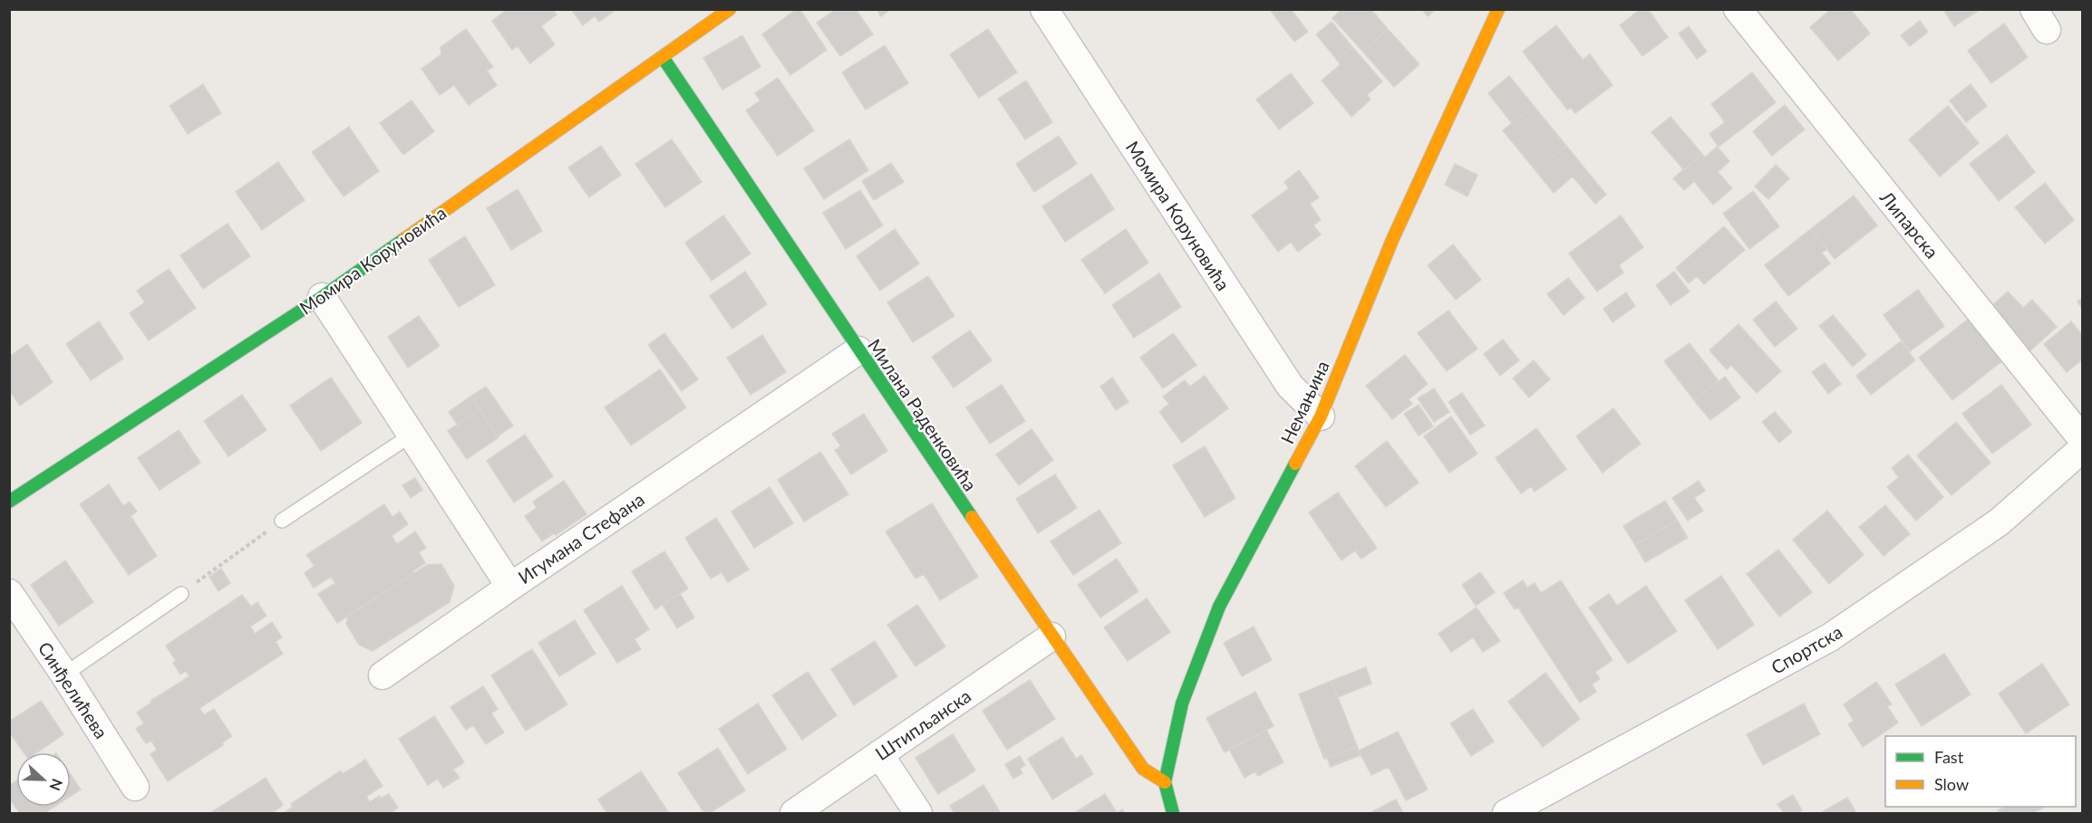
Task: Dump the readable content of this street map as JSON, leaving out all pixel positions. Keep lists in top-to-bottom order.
{
  "streets": {
    "street": [
      "Момира Коруновића",
      "Липарска",
      "Немањина",
      "Милана Раденковића",
      "Игумана Стефана",
      "Спортска",
      "Синђелићева",
      "Штипљанска"
    ]
  },
  "crossings": [
    ["Момира Коруновића", "Немањина"],
    ["Момира Коруновића", "Милана Раденковића"],
    ["Момира Коруновића", "Игумана Стефана"],
    ["Немањина", "Милана Раденковића"],
    ["Милана Раденковића", "Игумана Стефана"],
    ["Милана Раденковића", "Штипљанска"]
  ],
  "legend": ["Fast", "Slow"],
  "north": "right"
}
